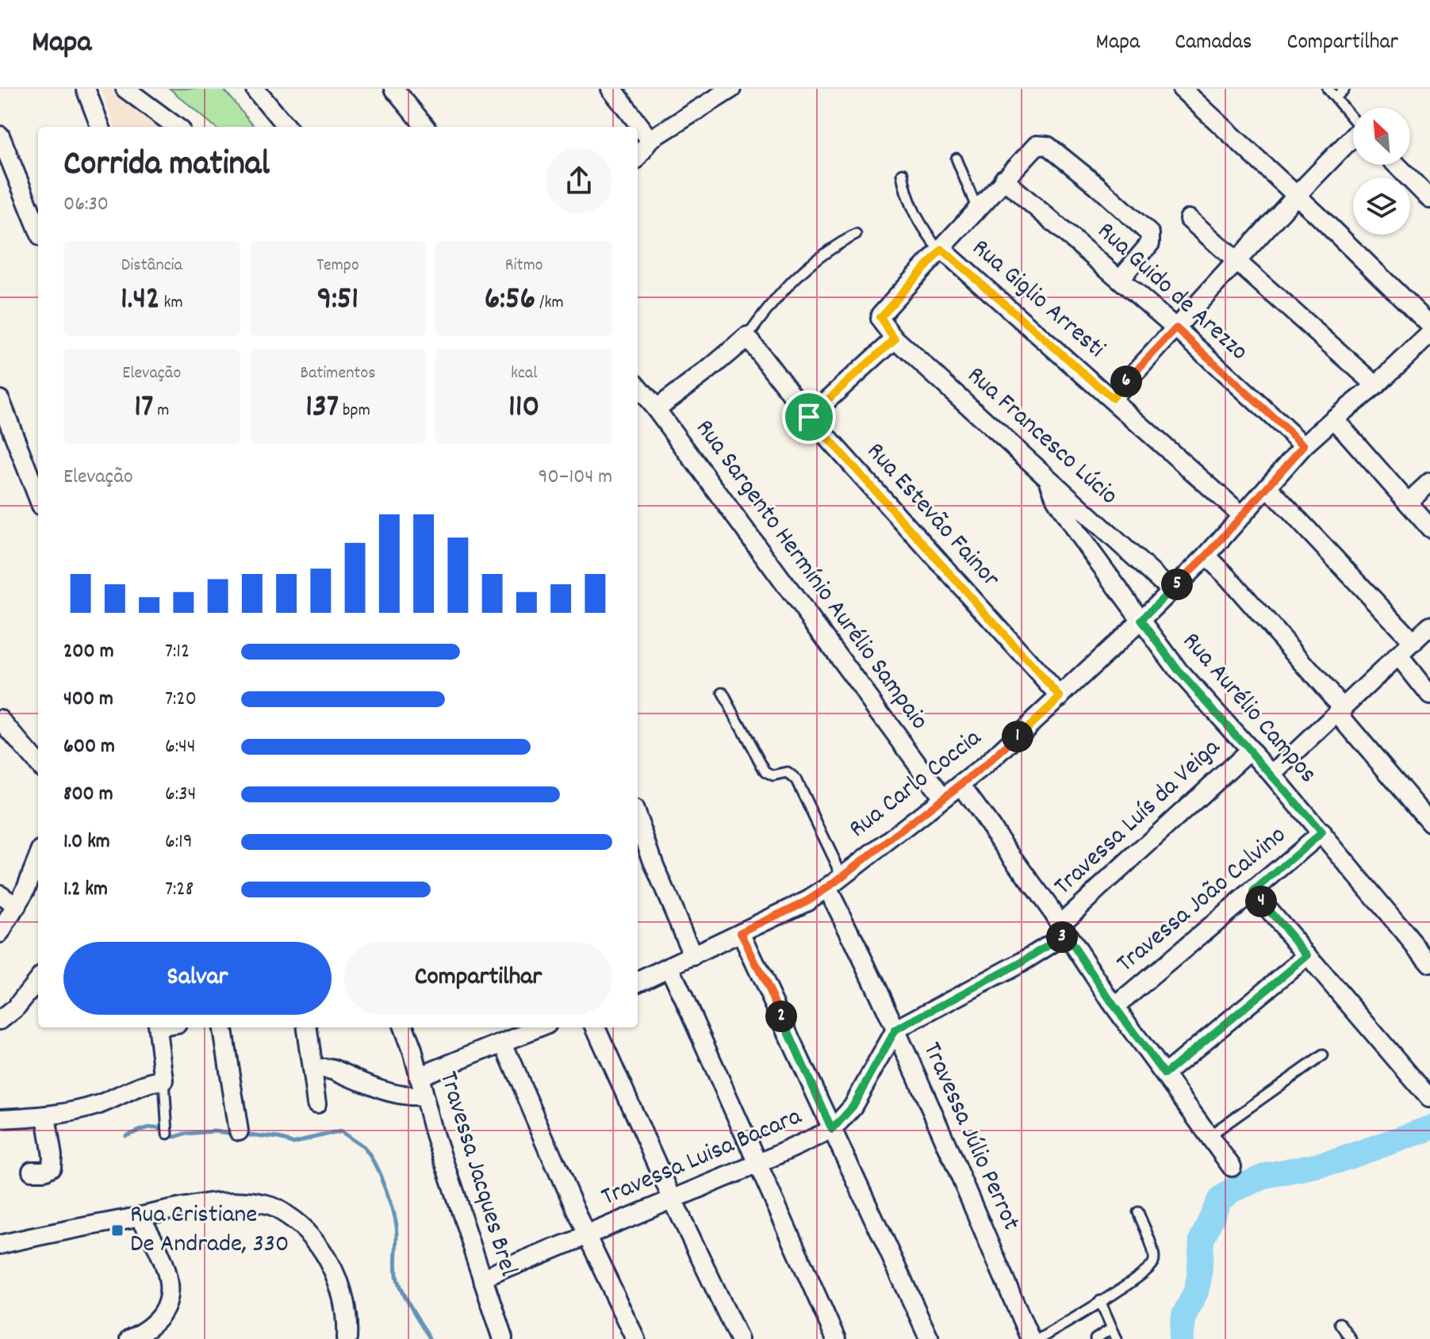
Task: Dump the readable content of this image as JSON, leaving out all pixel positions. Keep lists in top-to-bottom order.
{
  "streets": {
    "street": [
      "Rua Guido de Arezzo",
      "Rua Giglio Arresti",
      "Rua Francesco Lúcio",
      "Rua Estevão Fainor",
      "Rua Sargento Hermínio Aurélio Sampaio",
      "Rua Aurélio Campos",
      "Rua Carlo Coccia",
      "Travessa Luís da Veiga",
      "Travessa João Calvino",
      "Travessa Júlio Perrot",
      "Travessa Luisa Bacara",
      "Travessa Jacques Brel"
    ]
  },
  "crossings": [
    ["Rua Guido de Arezzo", "Rua Carlo Coccia"],
    ["Rua Giglio Arresti", "Rua Francesco Lúcio"],
    ["Rua Giglio Arresti", "Rua Carlo Coccia"],
    ["Rua Francesco Lúcio", "Rua Aurélio Campos"],
    ["Rua Francesco Lúcio", "Rua Carlo Coccia"],
    ["Rua Estevão Fainor", "Rua Carlo Coccia"],
    ["Rua Sargento Hermínio Aurélio Sampaio", "Rua Carlo Coccia"],
    ["Rua Aurélio Campos", "Rua Carlo Coccia"],
    ["Rua Aurélio Campos", "Travessa Luís da Veiga"],
    ["Rua Aurélio Campos", "Travessa João Calvino"],
    ["Rua Carlo Coccia", "Travessa Júlio Perrot"],
    ["Travessa Luís da Veiga", "Travessa Júlio Perrot"],
    ["Travessa Luís da Veiga", "Travessa Luisa Bacara"],
    ["Travessa Júlio Perrot", "Travessa Luisa Bacara"],
    ["Travessa Luisa Bacara", "Travessa Jacques Brel"]
  ],
  "places": {
    "transit": ["Rua Cristiane De Andrade, 330"]
  },
  "north": "top left",
  "page": {
    "header": "Mapa",
    "nav": ["Mapa", "Camadas", "Compartilhar"],
    "heading": ["Corrida matinal", "06:30"],
    "stats": [
      ["Distância", "1.42 km"],
      ["Tempo", "9:51"],
      ["Ritmo", "6:56 /km"],
      ["Elevação", "17 m"],
      ["Batimentos", "137 bpm"],
      ["kcal", "110"]
    ],
    "pins": [
      "6",
      "5",
      "1",
      "4",
      "3",
      "2"
    ],
    "chart": ["Elevação", "90–104 m"],
    "list": [
      {
        "name": "200 m",
        "note": "7:12"
      },
      {
        "name": "400 m",
        "note": "7:20"
      },
      {
        "name": "600 m",
        "note": "6:44"
      },
      {
        "name": "800 m",
        "note": "6:34"
      },
      {
        "name": "1.0 km",
        "note": "6:19"
      },
      {
        "name": "1.2 km",
        "note": "7:28"
      }
    ],
    "buttons": ["Salvar", "Compartilhar"]
  }
}
